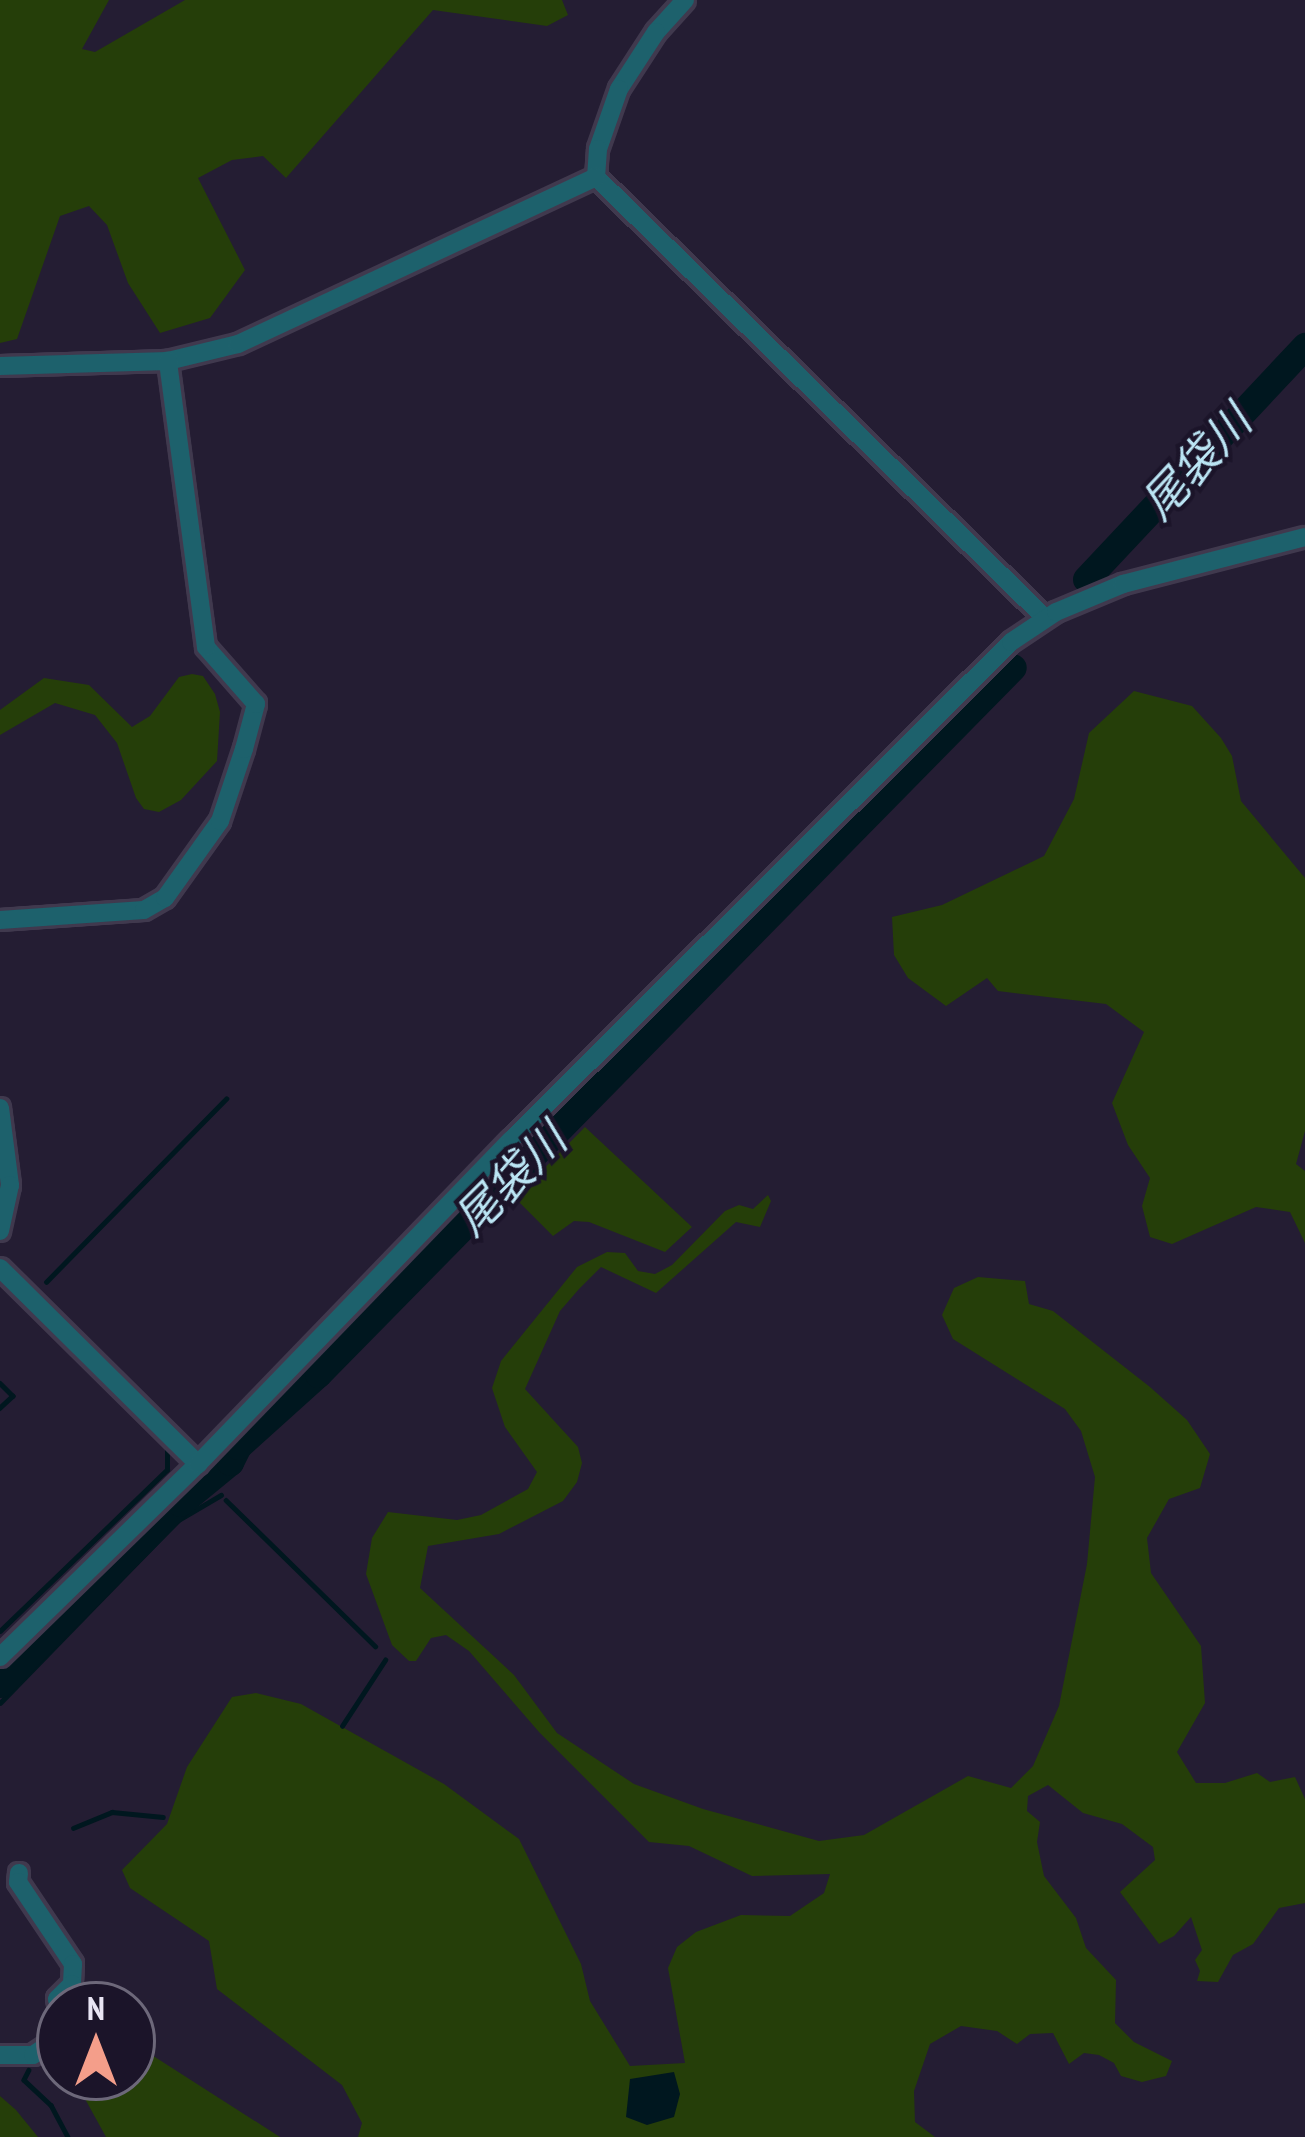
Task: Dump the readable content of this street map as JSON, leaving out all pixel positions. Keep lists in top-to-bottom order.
{
  "water": ["尾袋川"],
  "north": "top"
}
